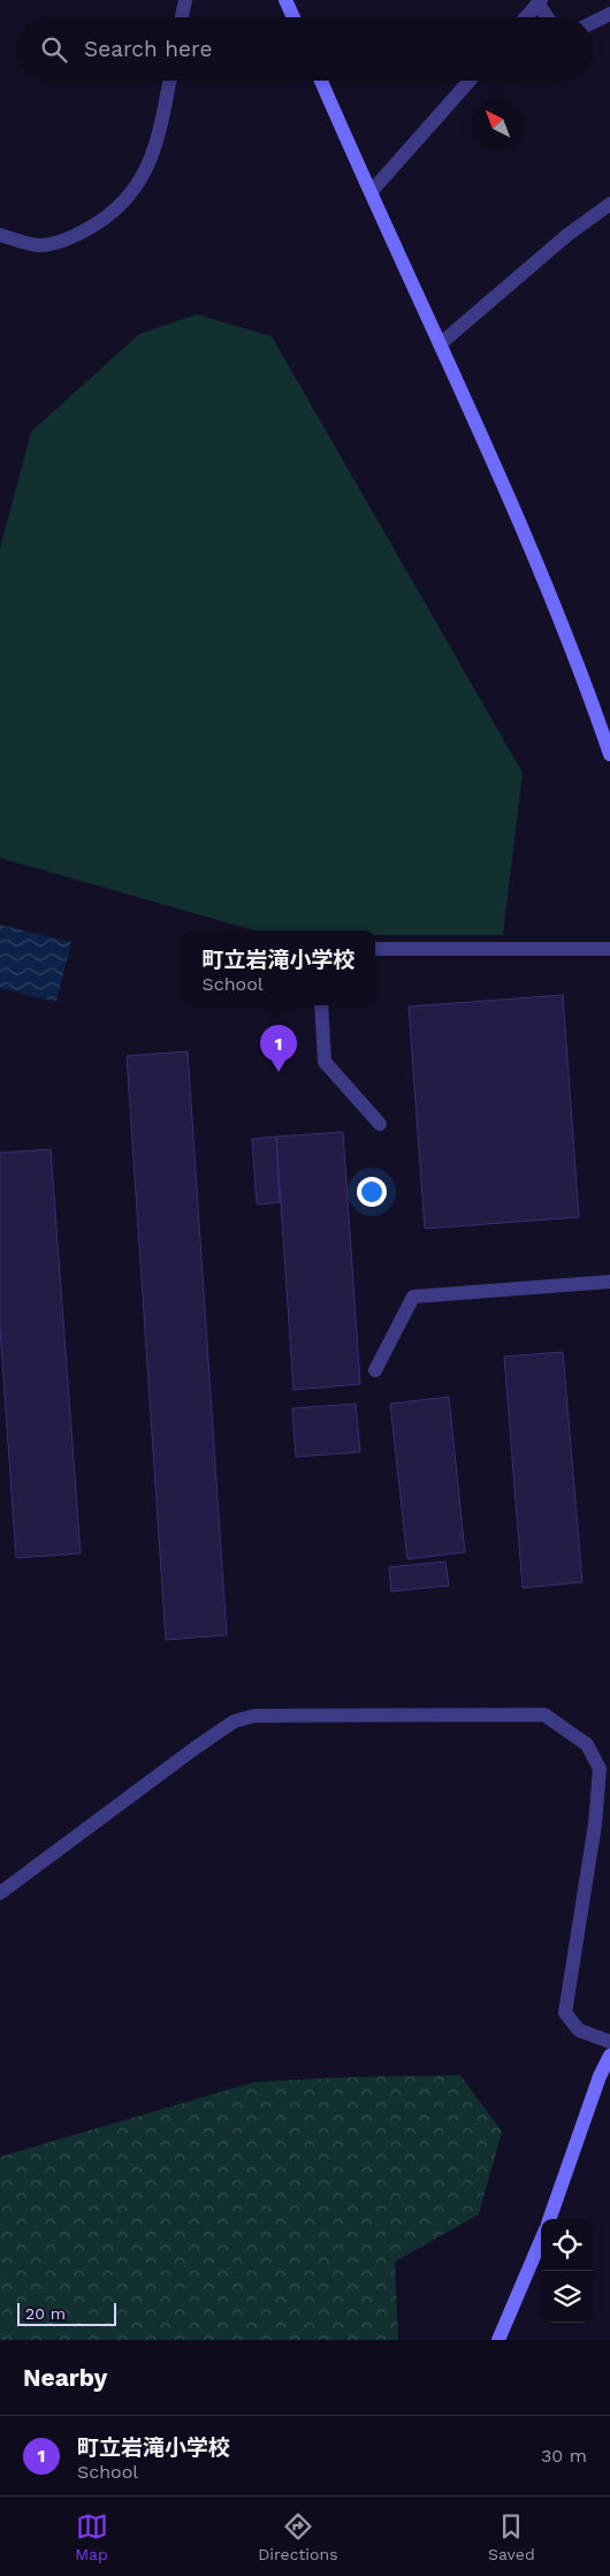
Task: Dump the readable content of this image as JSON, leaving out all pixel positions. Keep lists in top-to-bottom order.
{
  "scale_bar": "20 m",
  "north": "top left",
  "page": {
    "search": "Search here",
    "popup": ["町立岩滝小学校", "School"],
    "pins": "1",
    "scale": "20 m",
    "heading": "Nearby",
    "list": [
      {
        "mark": "1",
        "name": "町立岩滝小学校",
        "note": "School",
        "value": "30 m"
      }
    ],
    "nav": ["Map", "Directions", "Saved"]
  }
}
